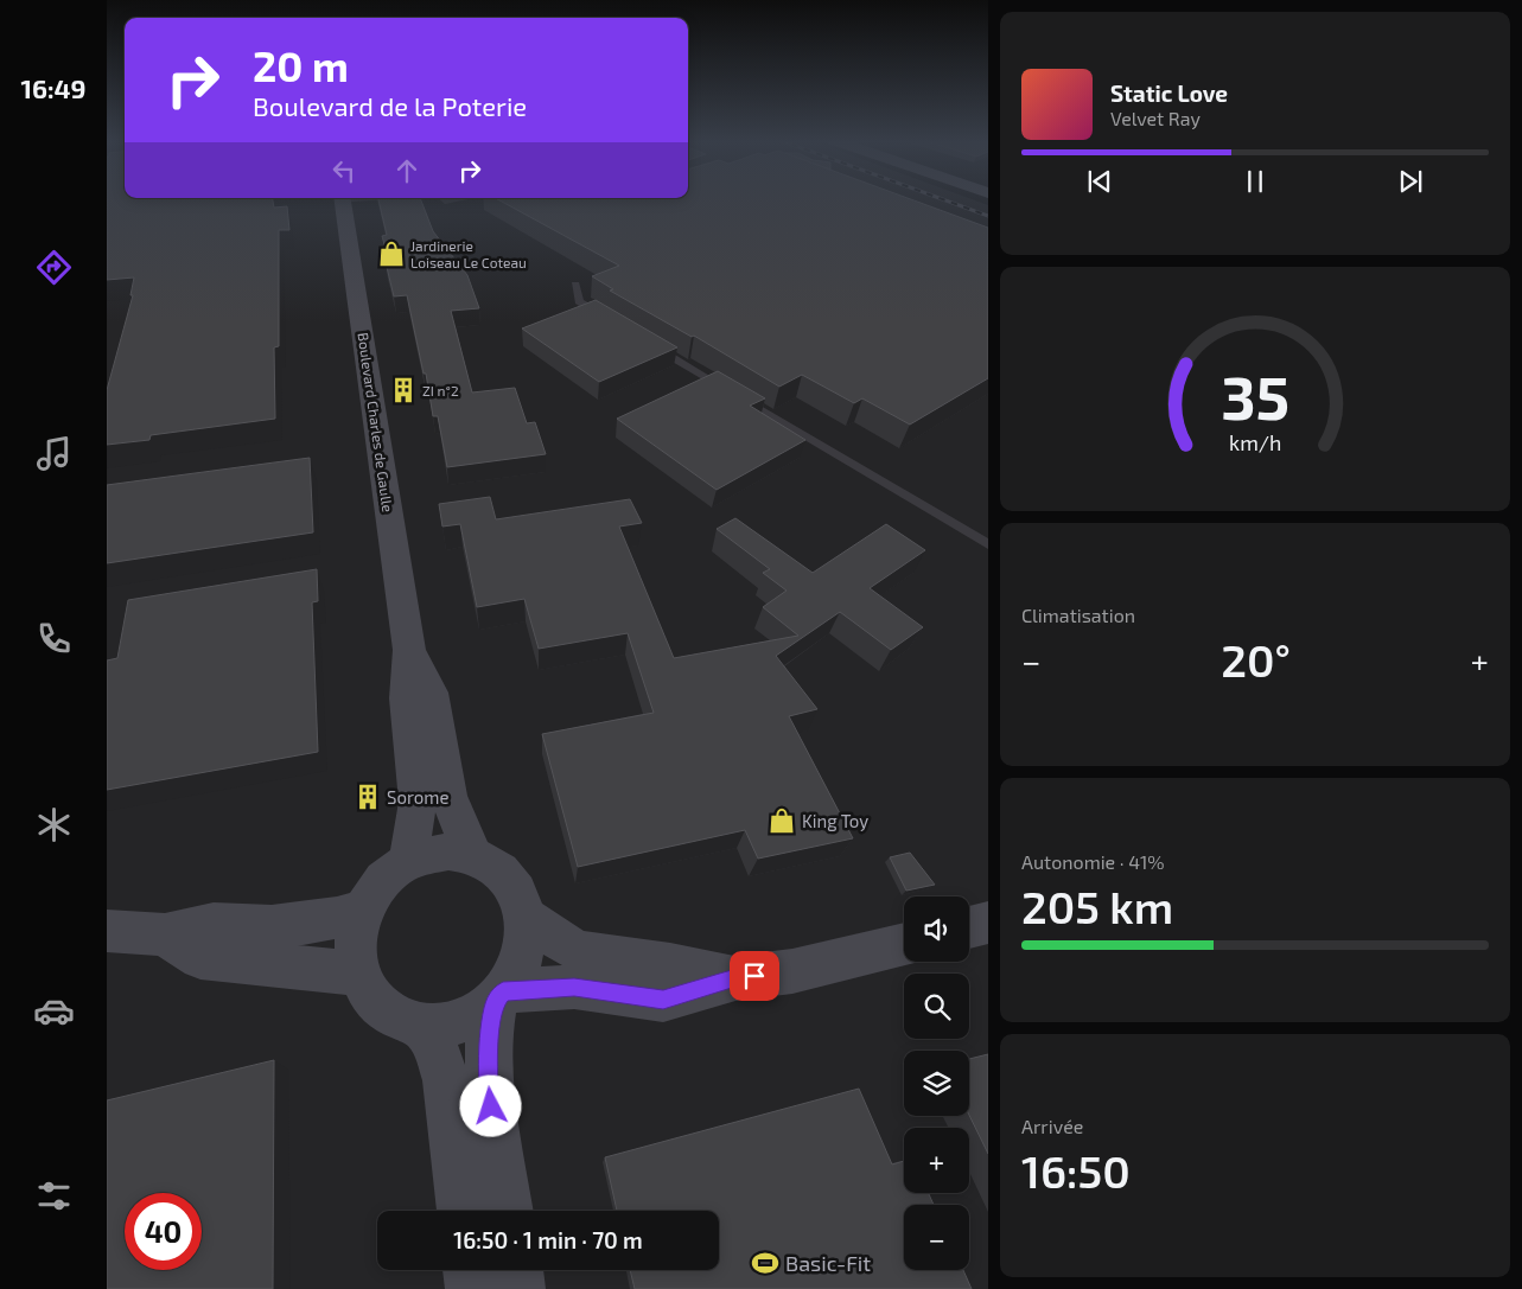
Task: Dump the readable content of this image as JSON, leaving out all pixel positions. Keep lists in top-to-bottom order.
{
  "streets": {
    "street": ["Boulevard Charles de Gaulle"]
  },
  "places": {
    "shop": ["Jardinerie Loiseau Le Coteau", "King Toy"],
    "building": ["ZI n°2", "Sorome"],
    "sports": ["Basic-Fit"]
  },
  "page": {
    "tabs": "16:49",
    "turn": ["20 m", "Boulevard de la Poterie"],
    "song": ["Static Love", "Velvet Ray"],
    "tile": [
      "Climatisation",
      ["Autonomie · 41%", "205 km"],
      ["Arrivée", "16:50"]
    ],
    "heat": ["−", "20°", "+"],
    "map_buttons": ["+", "−"],
    "limit": "40",
    "trip": "16:50 · 1 min · 70 m",
    "gauge": ["35", "km/h"]
  }
}
